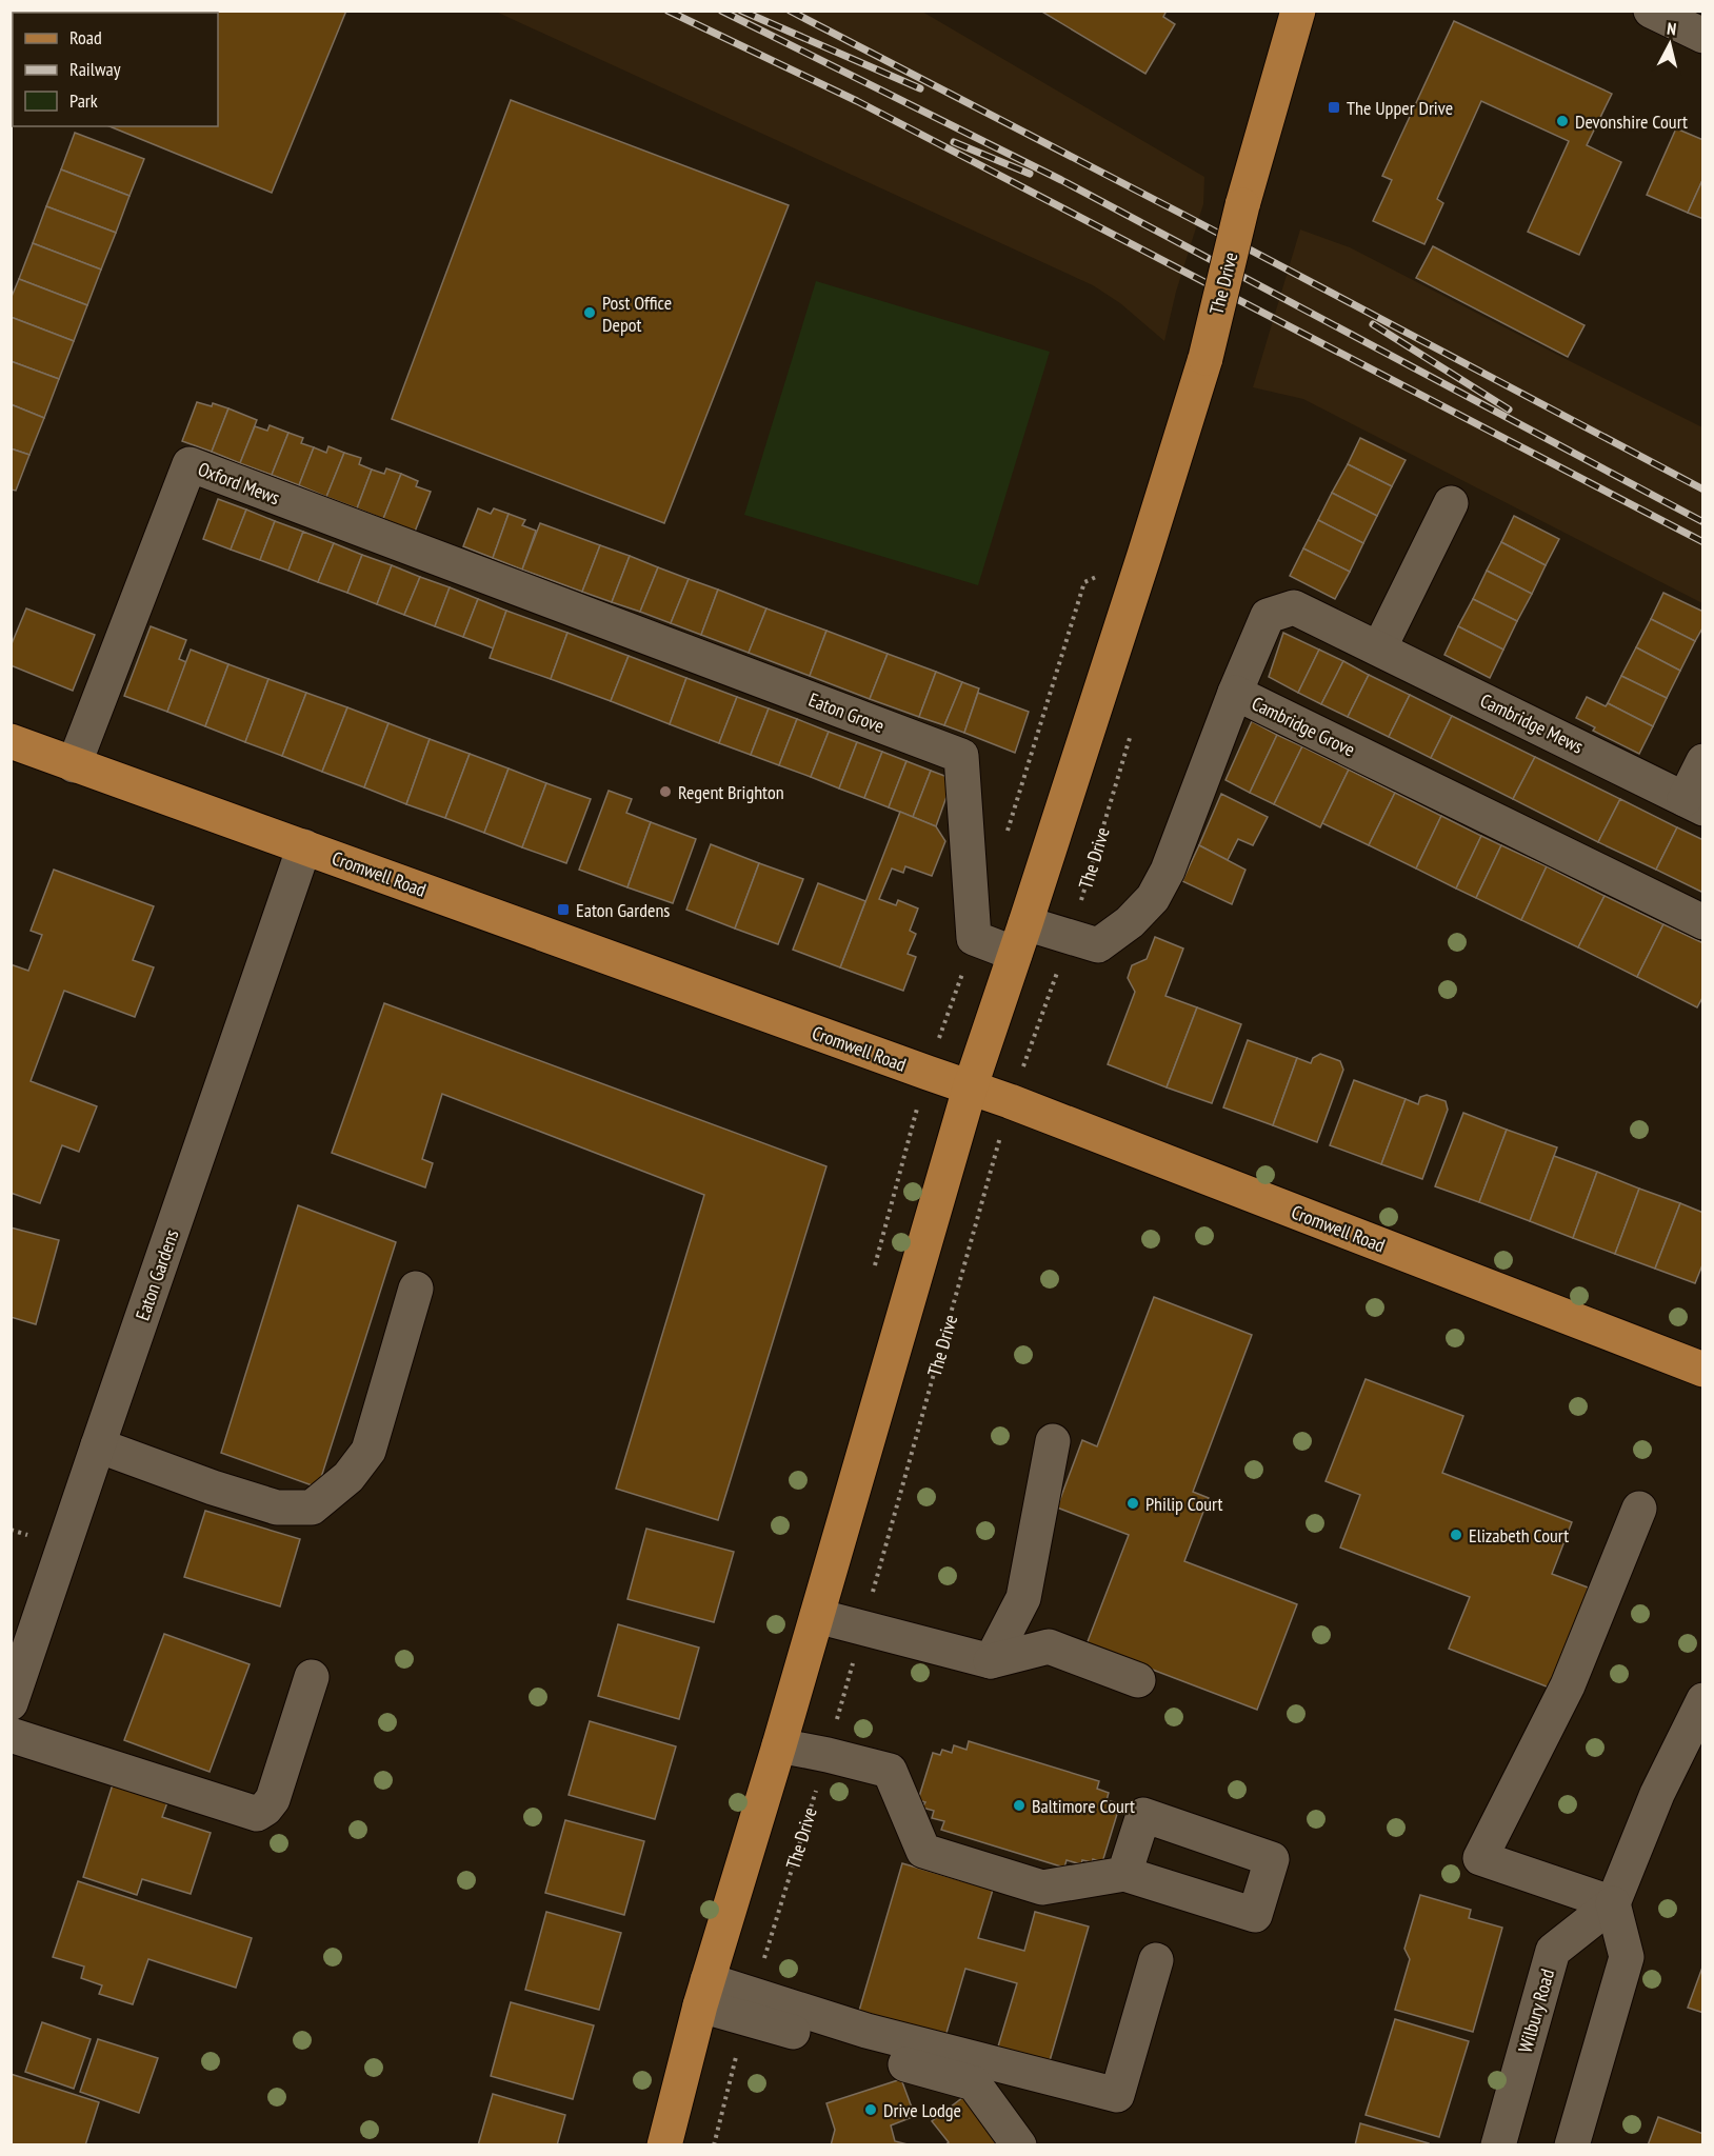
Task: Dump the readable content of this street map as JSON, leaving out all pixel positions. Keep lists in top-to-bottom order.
{
  "streets": {
    "main road": ["The Drive", "Cromwell Road"],
    "street": [
      "Oxford Mews",
      "Eaton Grove",
      "Cambridge Mews",
      "Cambridge Grove",
      "Eaton Gardens",
      "Wilbury Road"
    ]
  },
  "crossings": [
    ["The Drive", "Cambridge Grove"],
    ["The Drive", "Cromwell Road"],
    ["Oxford Mews", "Eaton Grove"],
    ["Oxford Mews", "Cromwell Road"],
    ["Cambridge Mews", "Cambridge Grove"],
    ["Cromwell Road", "Eaton Gardens"]
  ],
  "places": {
    "transit": ["The Upper Drive", "Eaton Gardens"],
    "other": [
      "Devonshire Court",
      "Post Office Depot",
      "Regent Brighton",
      "Philip Court",
      "Elizabeth Court",
      "Baltimore Court",
      "Drive Lodge"
    ]
  },
  "legend": ["Road", "Railway", "Park"],
  "north": "top"
}
